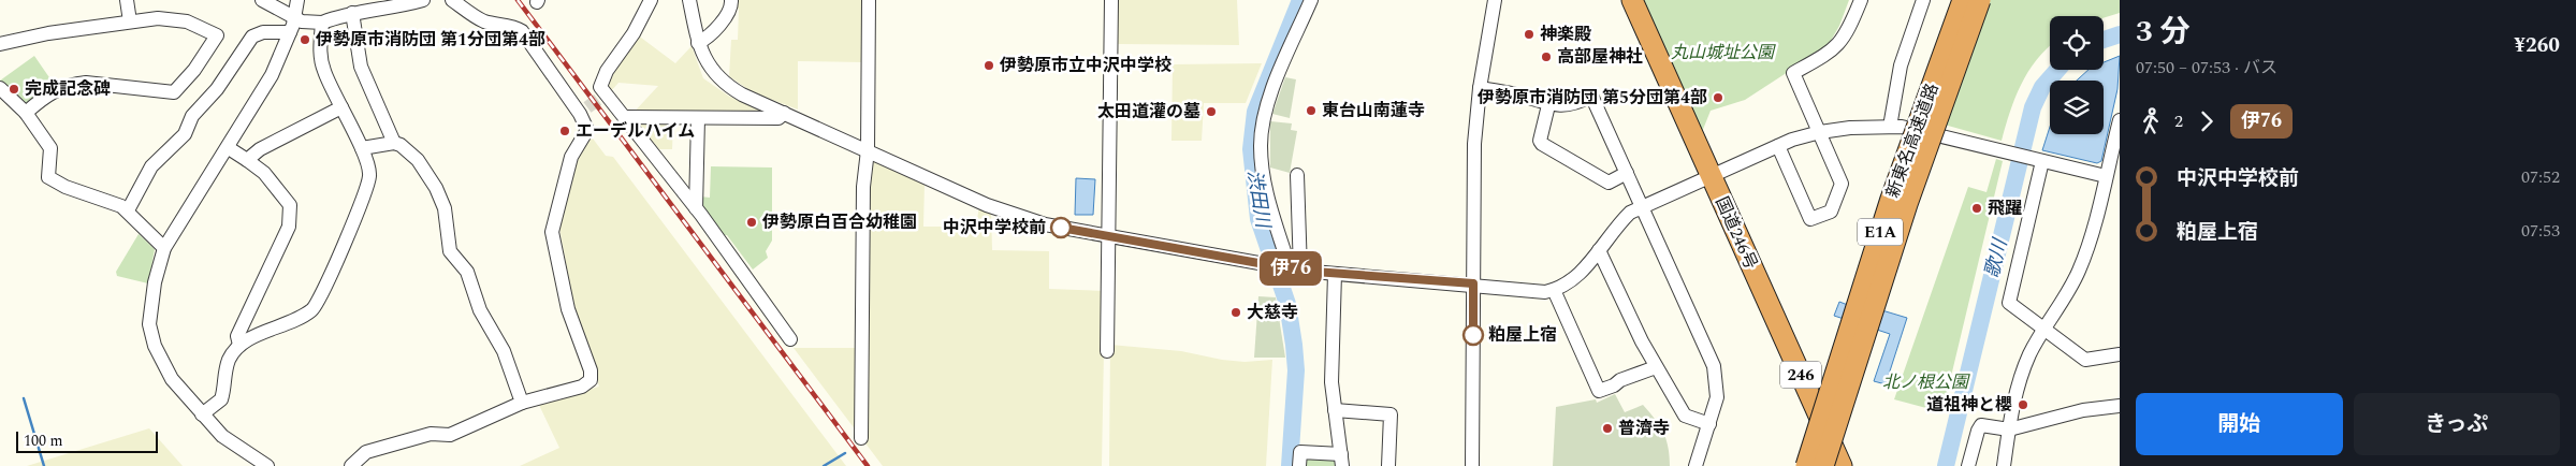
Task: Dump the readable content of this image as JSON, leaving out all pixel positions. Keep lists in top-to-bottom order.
{
  "streets": {
    "highway": [
      "新東名高速道路",
      "E1A",
      "国道246号",
      "246"
    ]
  },
  "water": ["渋田川", "歌川"],
  "parks": ["丸山城址公園", "北ノ根公園"],
  "places": [
    "神楽殿",
    "伊勢原市消防団 第1分団第4部",
    "高部屋神社",
    "伊勢原市立中沢中学校",
    "完成記念碑",
    "伊勢原市消防団 第5分団第4部",
    "東台山南蓮寺",
    "太田道灌の墓",
    "エーデルハイム",
    "飛躍",
    "伊勢原白百合幼稚園",
    "中沢中学校前",
    "大慈寺",
    "粕屋上宿",
    "道祖神と櫻",
    "普濟寺"
  ],
  "lines": ["bus line 伊76"],
  "scale_bar": "100 m",
  "page": {
    "on_map": "伊76",
    "heading": ["3 分", "07:50 – 07:53 · バス", "¥260"],
    "legs": ["2", "伊76"],
    "list": [
      {
        "name": "中沢中学校前",
        "value": "07:52"
      },
      {
        "name": "粕屋上宿",
        "value": "07:53"
      }
    ],
    "buttons": ["開始", "きっぷ"],
    "scale": "100 m"
  }
}
